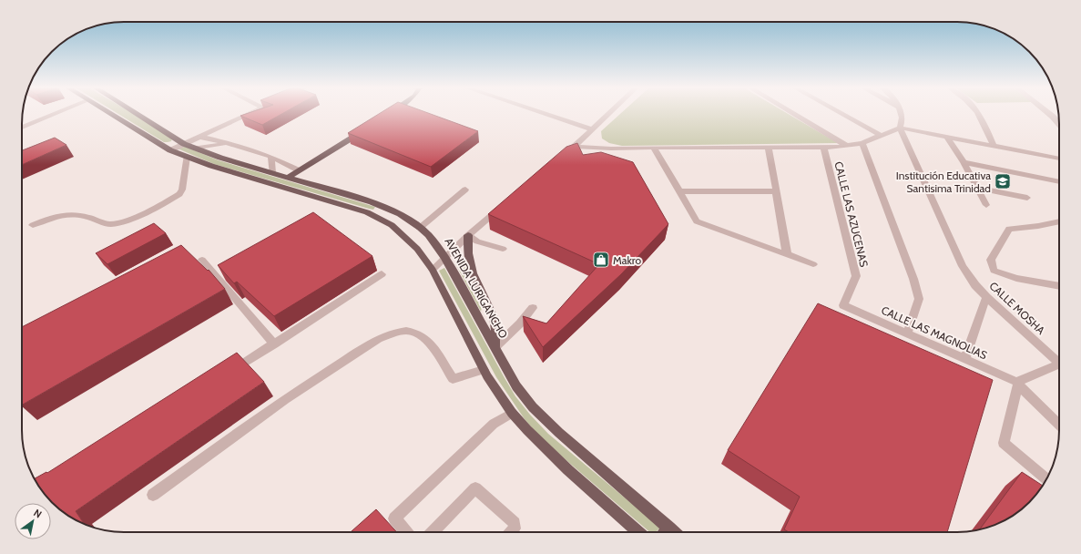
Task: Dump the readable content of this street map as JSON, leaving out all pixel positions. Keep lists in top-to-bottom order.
{
  "streets": {
    "main road": ["AVENIDA LURIGANCHO"],
    "street": ["CALLE LAS AZUCENAS", "CALLE MOSHA", "CALLE LAS MAGNOLIAS"]
  },
  "crossings": [
    ["CALLE LAS AZUCENAS", "CALLE LAS MAGNOLIAS"]
  ],
  "places": {
    "school or university": ["Institución Educativa Santisima Trinidad"],
    "shop": ["Makro"]
  },
  "north": "top right"
}
